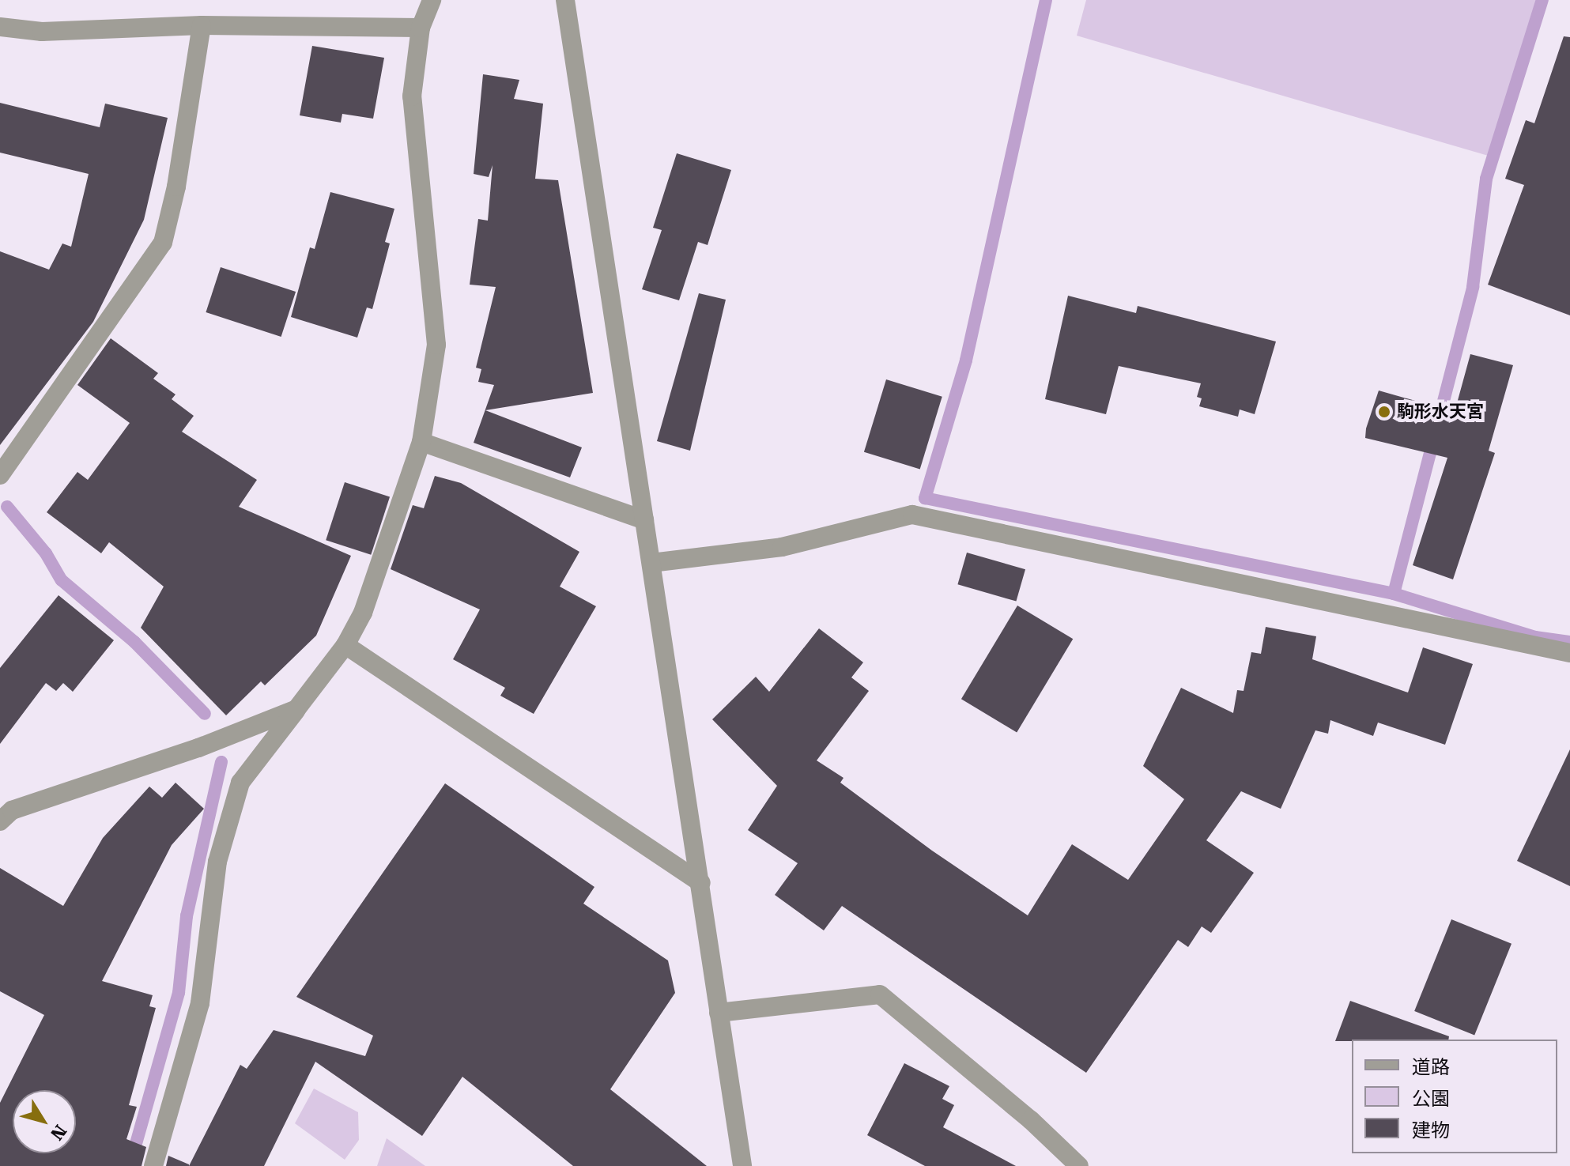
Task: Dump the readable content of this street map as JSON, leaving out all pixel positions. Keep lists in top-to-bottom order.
{
  "places": ["駒形水天宮"],
  "legend": ["道路", "公園", "建物"],
  "north": "bottom right"
}
